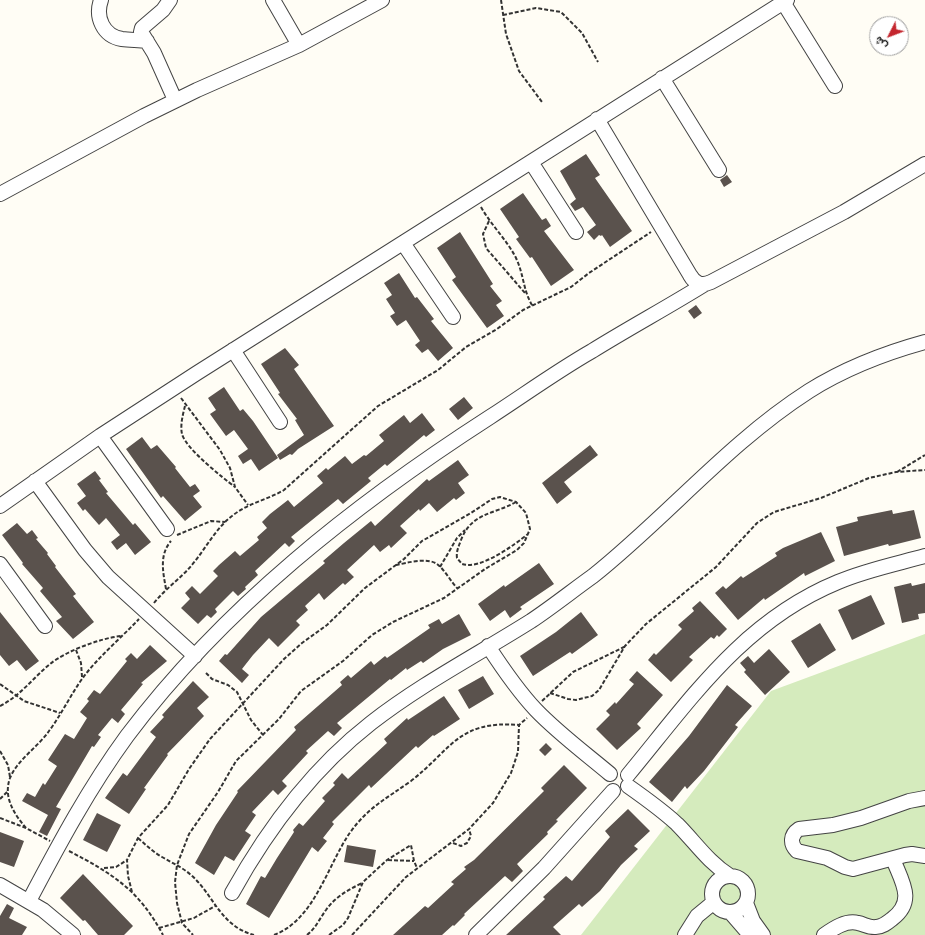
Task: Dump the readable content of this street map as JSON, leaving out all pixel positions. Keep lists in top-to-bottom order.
{
  "north": "bottom left"
}
